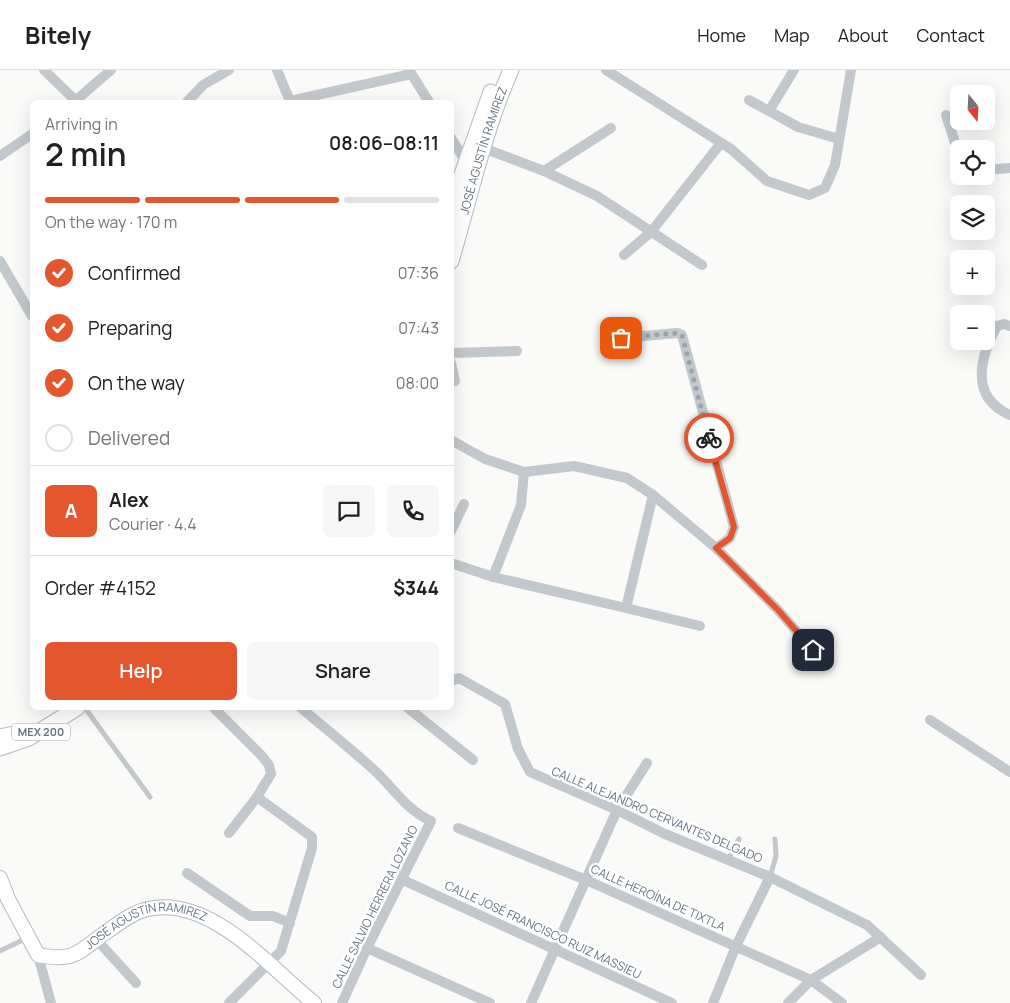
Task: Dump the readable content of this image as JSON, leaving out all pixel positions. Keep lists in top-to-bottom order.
{
  "streets": {
    "main road": ["JOSÉ AGUSTÍN RAMIREZ", "MEX 200"],
    "street": [
      "CALLE ALEJANDRO CERVANTES DELGADO",
      "CALLE HEROÍNA DE TIXTLA",
      "CALLE SALVIO HERRERA LOZANO",
      "CALLE JOSÉ FRANCISCO RUIZ MASSIEU"
    ]
  },
  "crossings": [
    ["CALLE ALEJANDRO CERVANTES DELGADO", "CALLE HEROÍNA DE TIXTLA"],
    ["CALLE SALVIO HERRERA LOZANO", "CALLE JOSÉ FRANCISCO RUIZ MASSIEU"]
  ],
  "north": "bottom",
  "page": {
    "header": "Bitely",
    "nav": [
      "Home",
      "Map",
      "About",
      "Contact"
    ],
    "map_buttons": ["+", "−"],
    "heading": ["2 min", "Arriving in", "08:06–08:11"],
    "panel": [
      "Alex",
      "Courier · 4.4",
      "Order #4152",
      "$344"
    ],
    "bar": "On the way · 170 m",
    "list": [
      ["Confirmed", "07:36"],
      ["Preparing", "07:43"],
      ["On the way", "08:00"],
      "Delivered"
    ],
    "round": "A",
    "buttons": ["Help", "Share"]
  }
}
